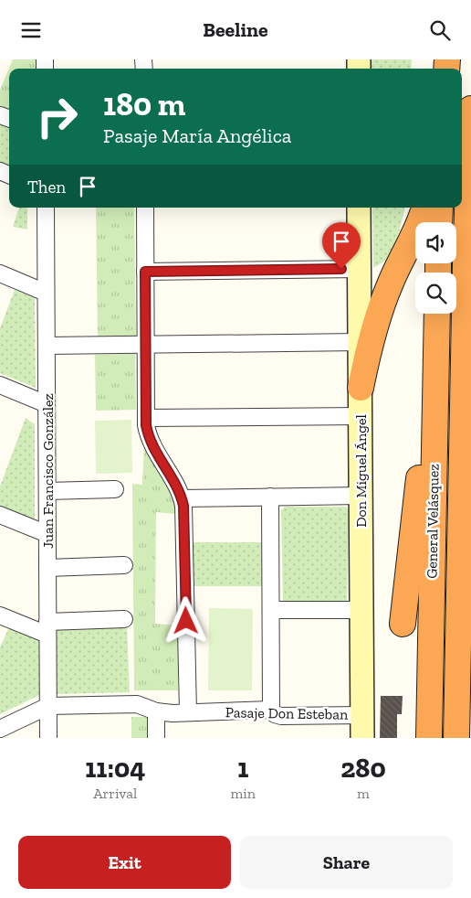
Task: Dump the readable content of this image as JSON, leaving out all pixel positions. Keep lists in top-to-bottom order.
{
  "streets": {
    "highway": ["General Velásquez"],
    "street": ["Juan Francisco González", "Don Miguel Ángel", "Pasaje Don Esteban"]
  },
  "crossings": [
    ["Juan Francisco González", "Pasaje Don Esteban"],
    ["Don Miguel Ángel", "Pasaje Don Esteban"]
  ],
  "page": {
    "header": "Beeline",
    "turn": ["180 m", "Pasaje María Angélica"],
    "then": "Then",
    "eta": [
      "11:04",
      "Arrival",
      "1",
      "min",
      "280",
      "m"
    ],
    "buttons": ["Exit", "Share"]
  }
}
